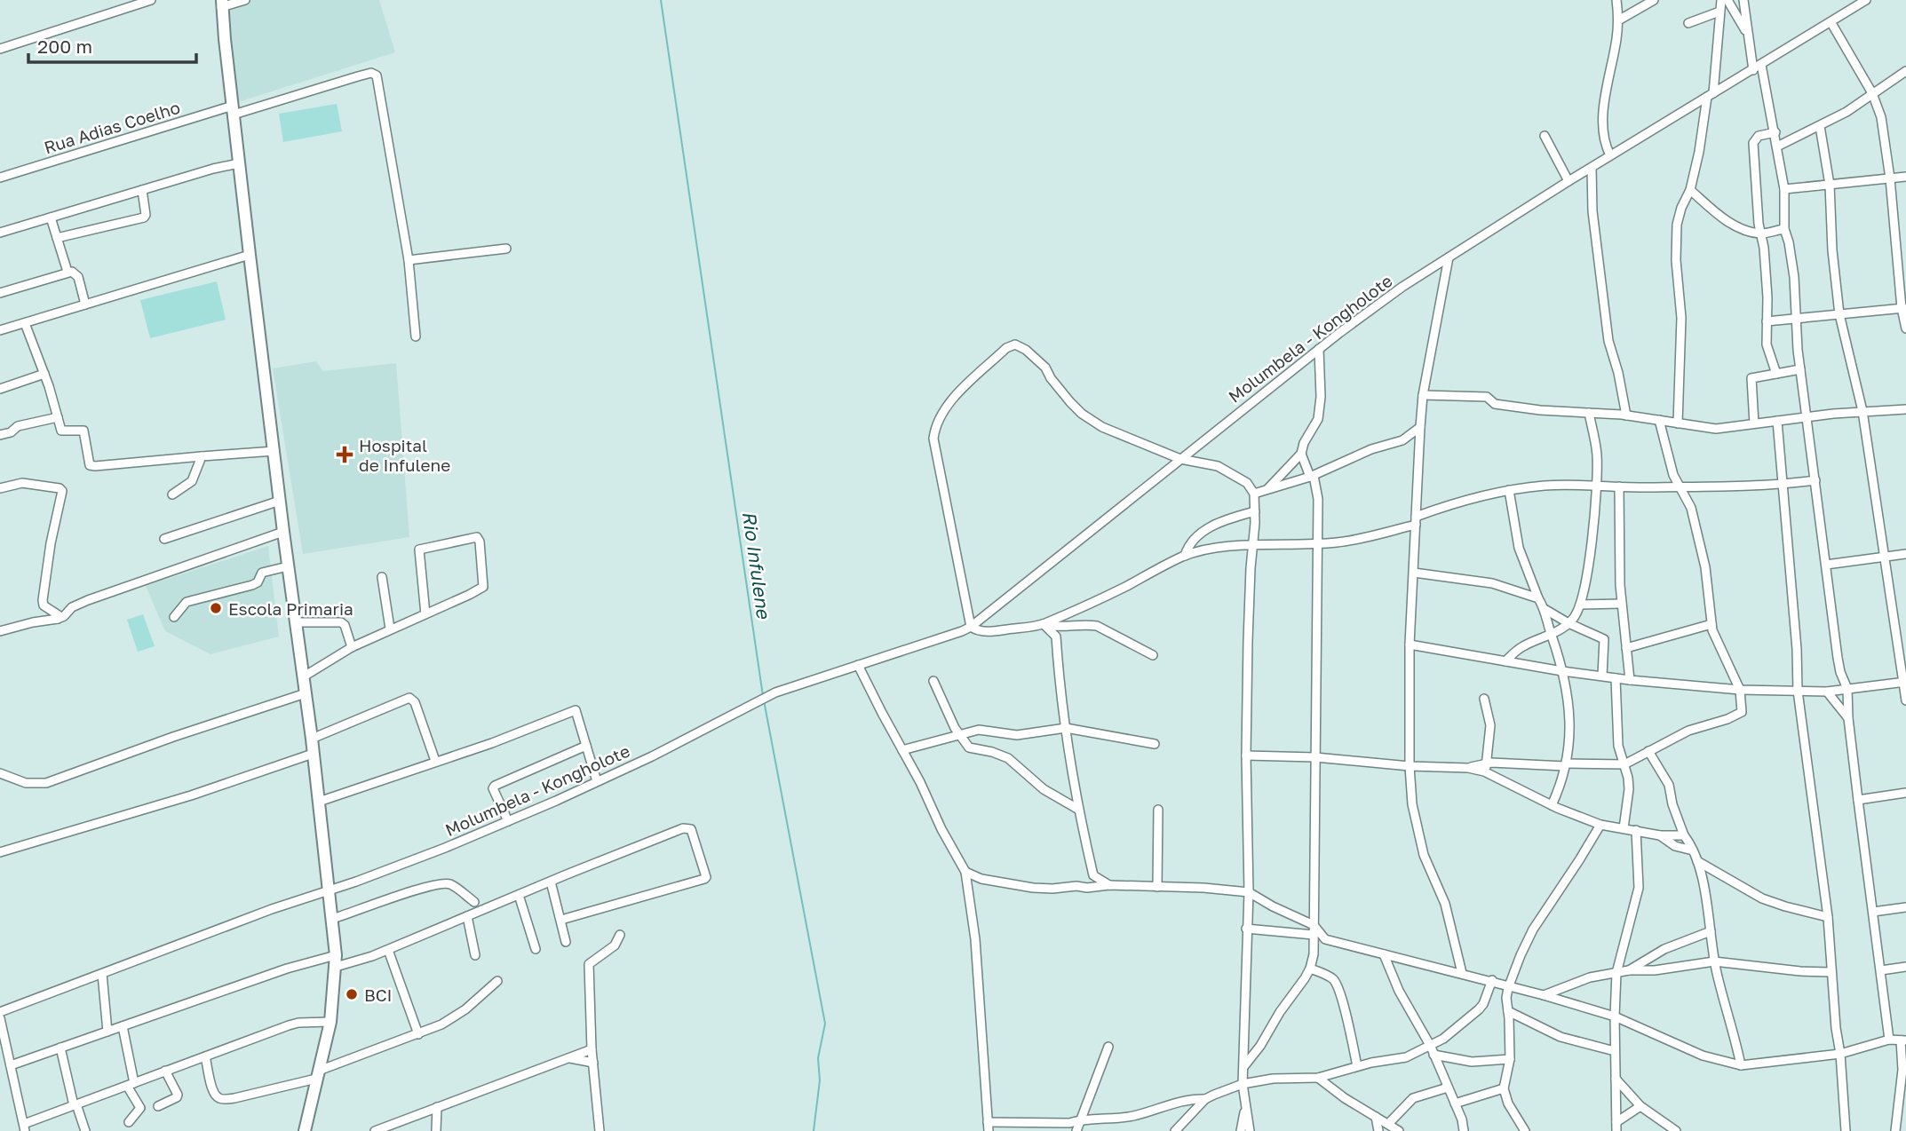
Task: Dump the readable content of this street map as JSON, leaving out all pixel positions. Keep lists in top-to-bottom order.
{
  "streets": {
    "street": ["Rua Adias Coelho", "Molumbela - Kongholote"]
  },
  "water": ["Rio Infulene"],
  "places": {
    "health": ["Hospital de Infulene"],
    "other": ["Escola Primaria", "BCI"]
  },
  "scale_bar": "200 m"
}
